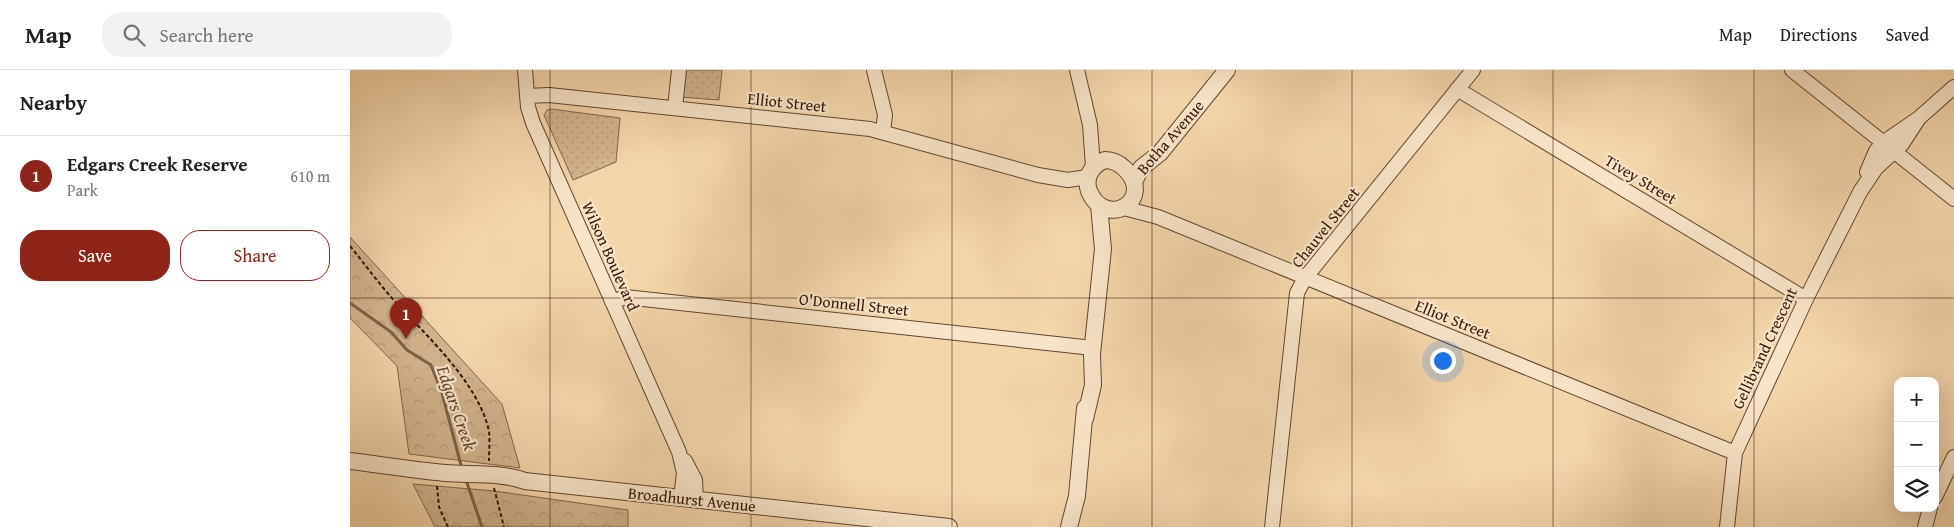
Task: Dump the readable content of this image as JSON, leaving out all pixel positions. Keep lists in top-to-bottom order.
{
  "streets": {
    "street": [
      "Elliot Street",
      "Botha Avenue",
      "Tivey Street",
      "Chauvel Street",
      "Wilson Boulevard",
      "O'Donnell Street",
      "Gellibrand Crescent",
      "Broadhurst Avenue"
    ]
  },
  "crossings": [
    ["Elliot Street", "Botha Avenue"],
    ["Elliot Street", "Chauvel Street"],
    ["Elliot Street", "Wilson Boulevard"],
    ["Elliot Street", "Gellibrand Crescent"],
    ["Tivey Street", "Chauvel Street"],
    ["Tivey Street", "Gellibrand Crescent"],
    ["Wilson Boulevard", "O'Donnell Street"],
    ["Wilson Boulevard", "Broadhurst Avenue"]
  ],
  "water": ["Edgars Creek"],
  "page": {
    "header": "Map",
    "search": "Search here",
    "nav": ["Map", "Directions", "Saved"],
    "heading": "Nearby",
    "list": [
      {
        "mark": "1",
        "name": "Edgars Creek Reserve",
        "note": "Park",
        "value": "610 m"
      }
    ],
    "buttons": ["Save", "Share"],
    "pins": "1",
    "map_buttons": ["+", "−"]
  }
}
